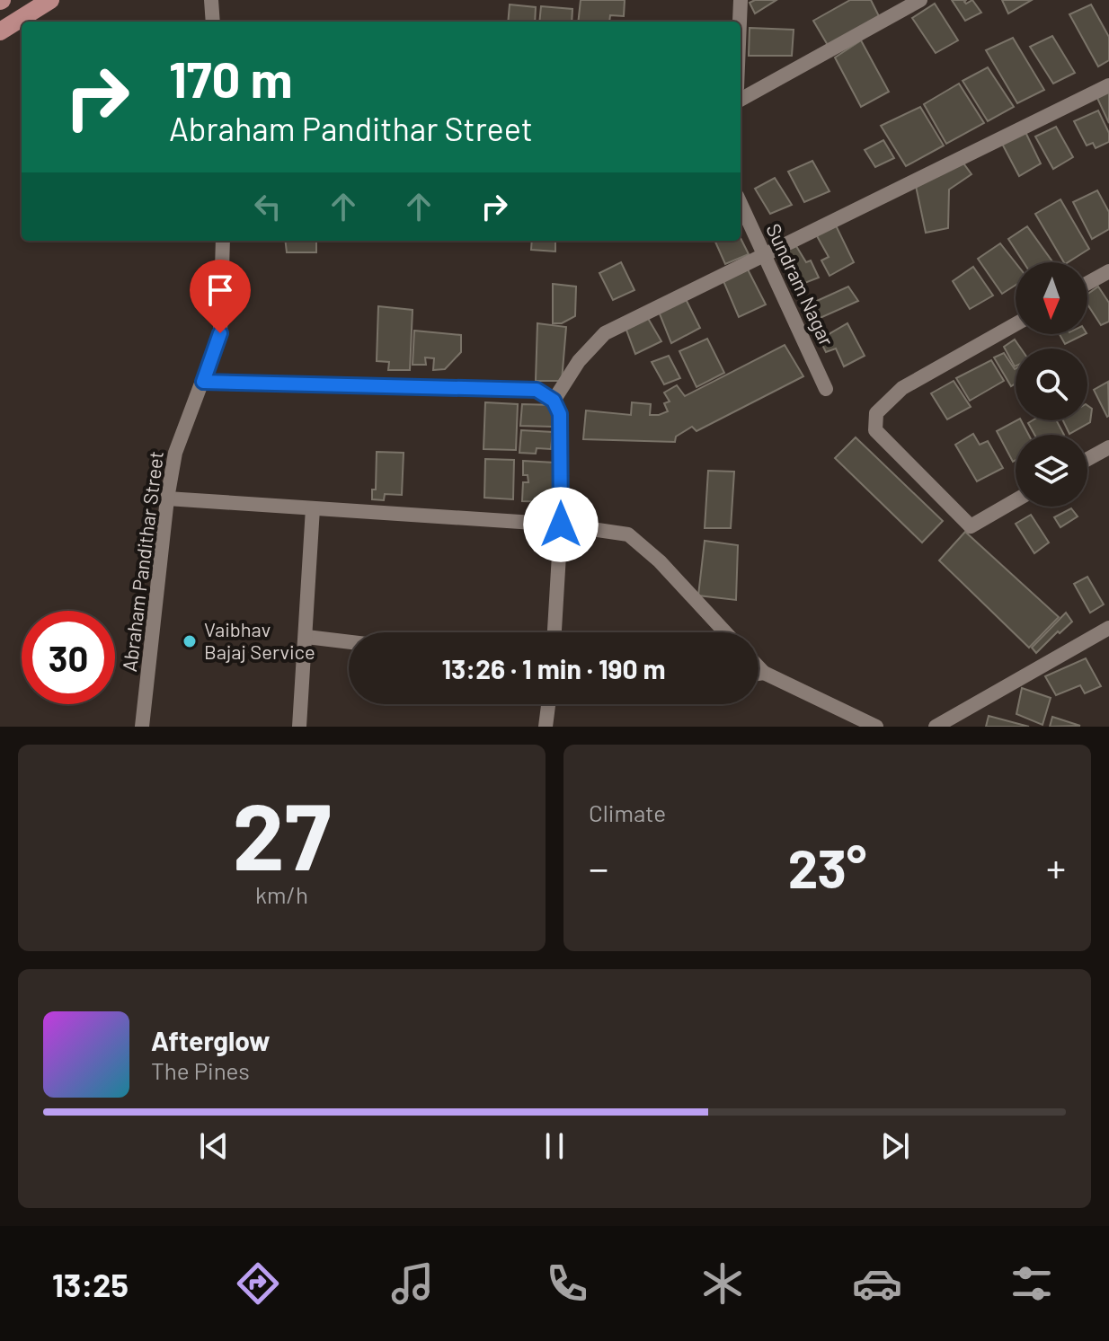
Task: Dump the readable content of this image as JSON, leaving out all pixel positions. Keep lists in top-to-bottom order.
{
  "streets": {
    "street": ["Sundram Nagar", "Abraham Pandithar Street"]
  },
  "places": ["Vaibhav Bajaj Service"],
  "north": "bottom",
  "page": {
    "turn": ["170 m", "Abraham Pandithar Street"],
    "limit": "30",
    "trip": "13:26 · 1 min · 190 m",
    "tile": [
      ["27", "km/h"],
      "Climate"
    ],
    "heat": ["−", "23°", "+"],
    "song": ["Afterglow", "The Pines"],
    "tabs": "13:25"
  }
}
